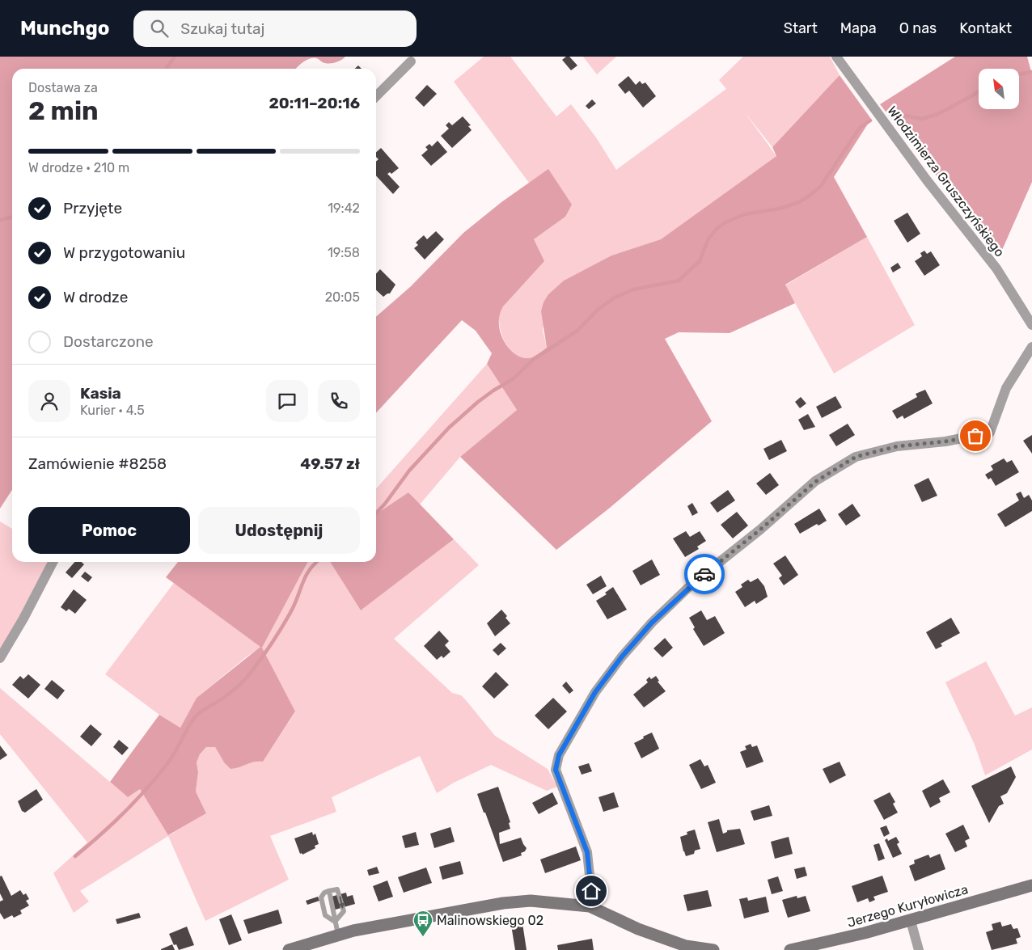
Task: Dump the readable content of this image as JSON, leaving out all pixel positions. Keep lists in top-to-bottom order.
{
  "streets": {
    "street": ["Włodzimierza Gruszczyńskiego", "Jerzego Kuryłowicza"]
  },
  "places": {
    "bus stop": ["Malinowskiego 02"]
  },
  "north": "top left",
  "page": {
    "header": "Munchgo",
    "search": "Szukaj tutaj",
    "nav": [
      "Start",
      "Mapa",
      "O nas",
      "Kontakt"
    ],
    "heading": ["2 min", "Dostawa za", "20:11–20:16"],
    "panel": [
      "Kasia",
      "Kurier · 4.5",
      "Zamówienie #8258",
      "49.57 zł"
    ],
    "bar": "W drodze · 210 m",
    "list": [
      ["Przyjęte", "19:42"],
      ["W przygotowaniu", "19:58"],
      ["W drodze", "20:05"],
      "Dostarczone"
    ],
    "buttons": ["Pomoc", "Udostępnij"]
  }
}
